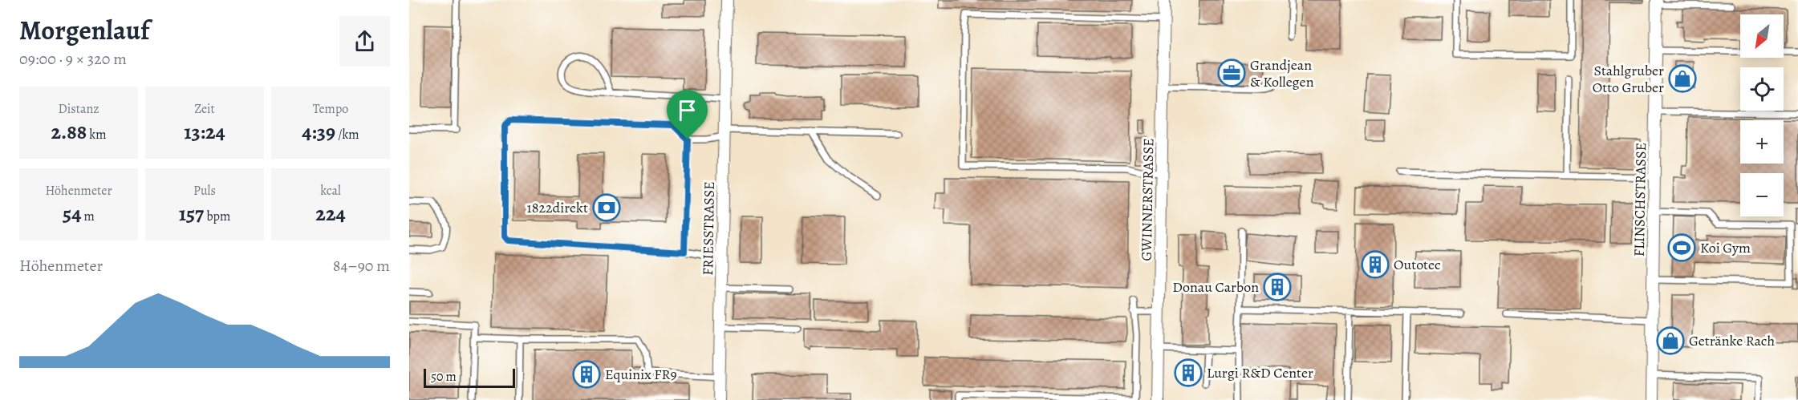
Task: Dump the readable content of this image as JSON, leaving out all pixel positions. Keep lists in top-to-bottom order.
{
  "streets": {
    "street": ["GWINNERSTRASSE", "FLINSCHSTRASSE", "FRIESSTRASSE"]
  },
  "places": {
    "office": ["Grandjean & Kollegen"],
    "shop": ["Stahlgruber Otto Gruber", "Getränke Rach"],
    "bank": ["1822direkt"],
    "sports": ["Koi Gym"],
    "building": [
      "Outotec",
      "Donau Carbon",
      "Lurgi R&D Center",
      "Equinix FR9"
    ]
  },
  "scale_bar": "50 m",
  "north": "bottom left",
  "page": {
    "heading": ["Morgenlauf", "09:00 · 9 × 320 m"],
    "map_buttons": ["+", "−"],
    "stats": [
      ["Distanz", "2.88 km"],
      ["Zeit", "13:24"],
      ["Tempo", "4:39 /km"],
      ["Höhenmeter", "54 m"],
      ["Puls", "157 bpm"],
      ["kcal", "224"]
    ],
    "chart": ["Höhenmeter", "84–90 m"],
    "scale": "50 m"
  }
}
